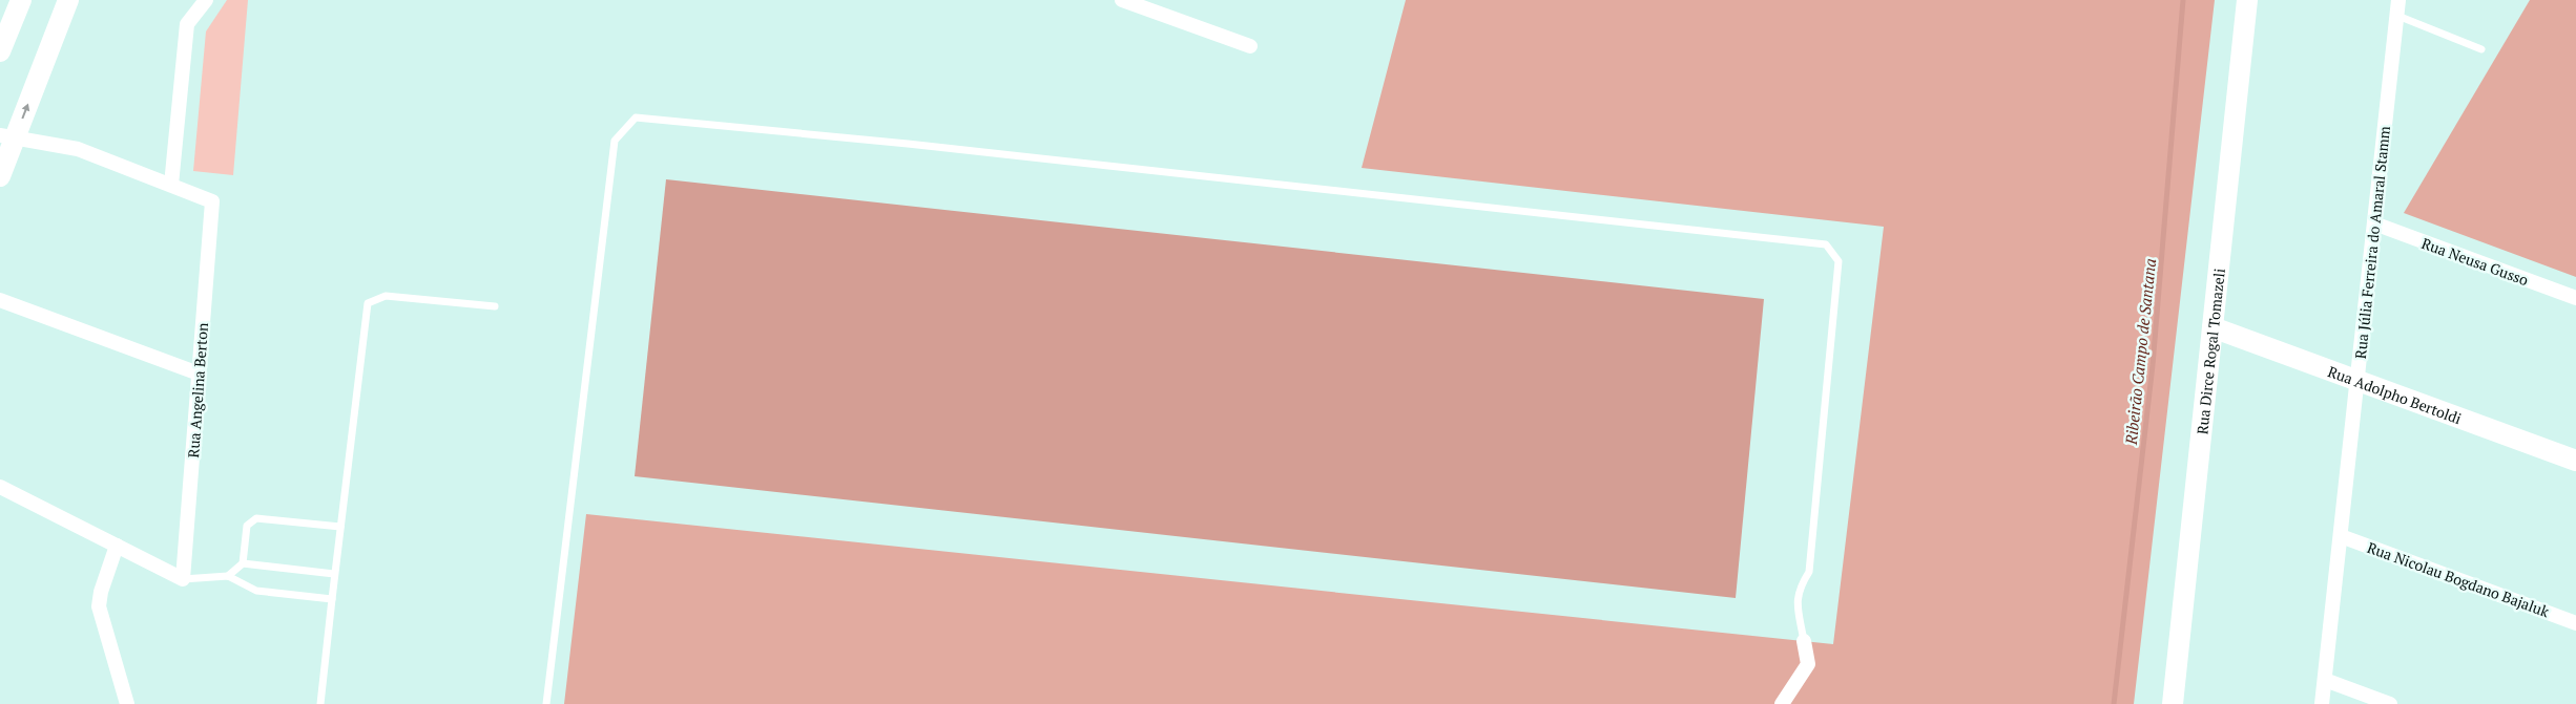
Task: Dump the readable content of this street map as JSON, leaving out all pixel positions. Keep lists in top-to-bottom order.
{
  "streets": {
    "street": [
      "Rua Júlia Ferreira do Amaral Stamm",
      "Rua Neusa Gusso",
      "Rua Dirce Rogal Tomazeli",
      "Rua Angelina Berton",
      "Rua Adolpho Bertoldi",
      "Rua Nicolau Bogdano Bajaluk"
    ]
  },
  "crossings": [
    ["Rua Júlia Ferreira do Amaral Stamm", "Rua Neusa Gusso"],
    ["Rua Júlia Ferreira do Amaral Stamm", "Rua Adolpho Bertoldi"],
    ["Rua Júlia Ferreira do Amaral Stamm", "Rua Nicolau Bogdano Bajaluk"],
    ["Rua Dirce Rogal Tomazeli", "Rua Adolpho Bertoldi"]
  ],
  "water": ["Ribeirão Campo de Santana"]
}
